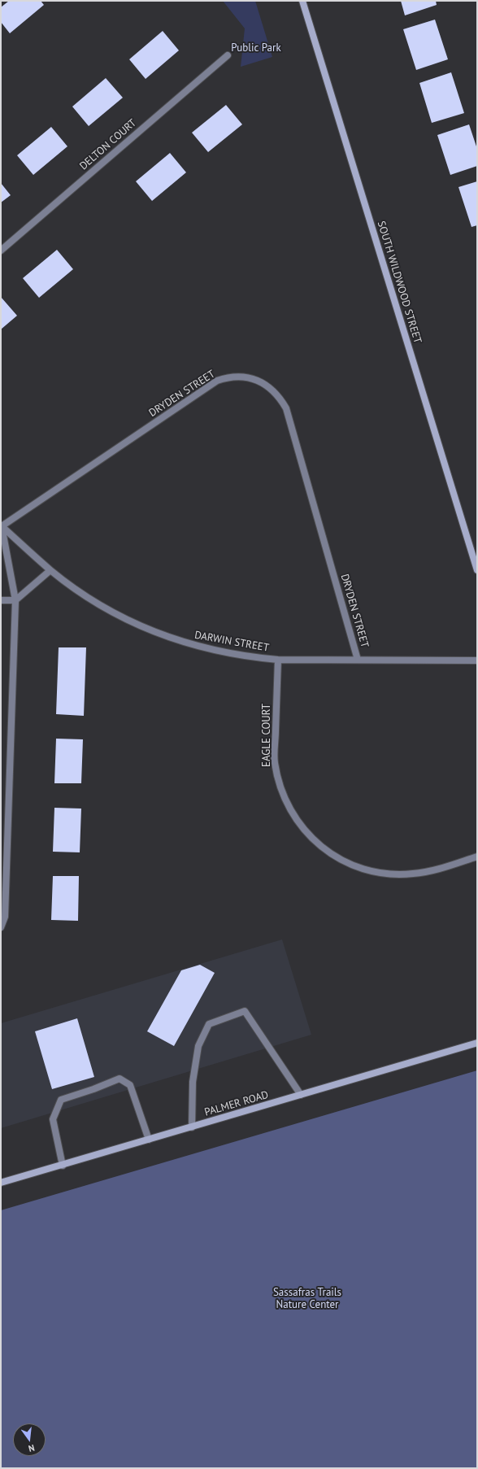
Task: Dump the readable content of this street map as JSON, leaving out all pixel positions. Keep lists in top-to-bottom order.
{
  "streets": {
    "street": [
      "DELTON COURT",
      "SOUTH WILDWOOD STREET",
      "DRYDEN STREET",
      "DARWIN STREET",
      "EAGLE COURT",
      "PALMER ROAD"
    ]
  },
  "crossings": [
    ["DRYDEN STREET", "DARWIN STREET"],
    ["DARWIN STREET", "EAGLE COURT"]
  ],
  "parks": ["Public Park", "Sassafras Trails Nature Center"],
  "north": "bottom"
}
